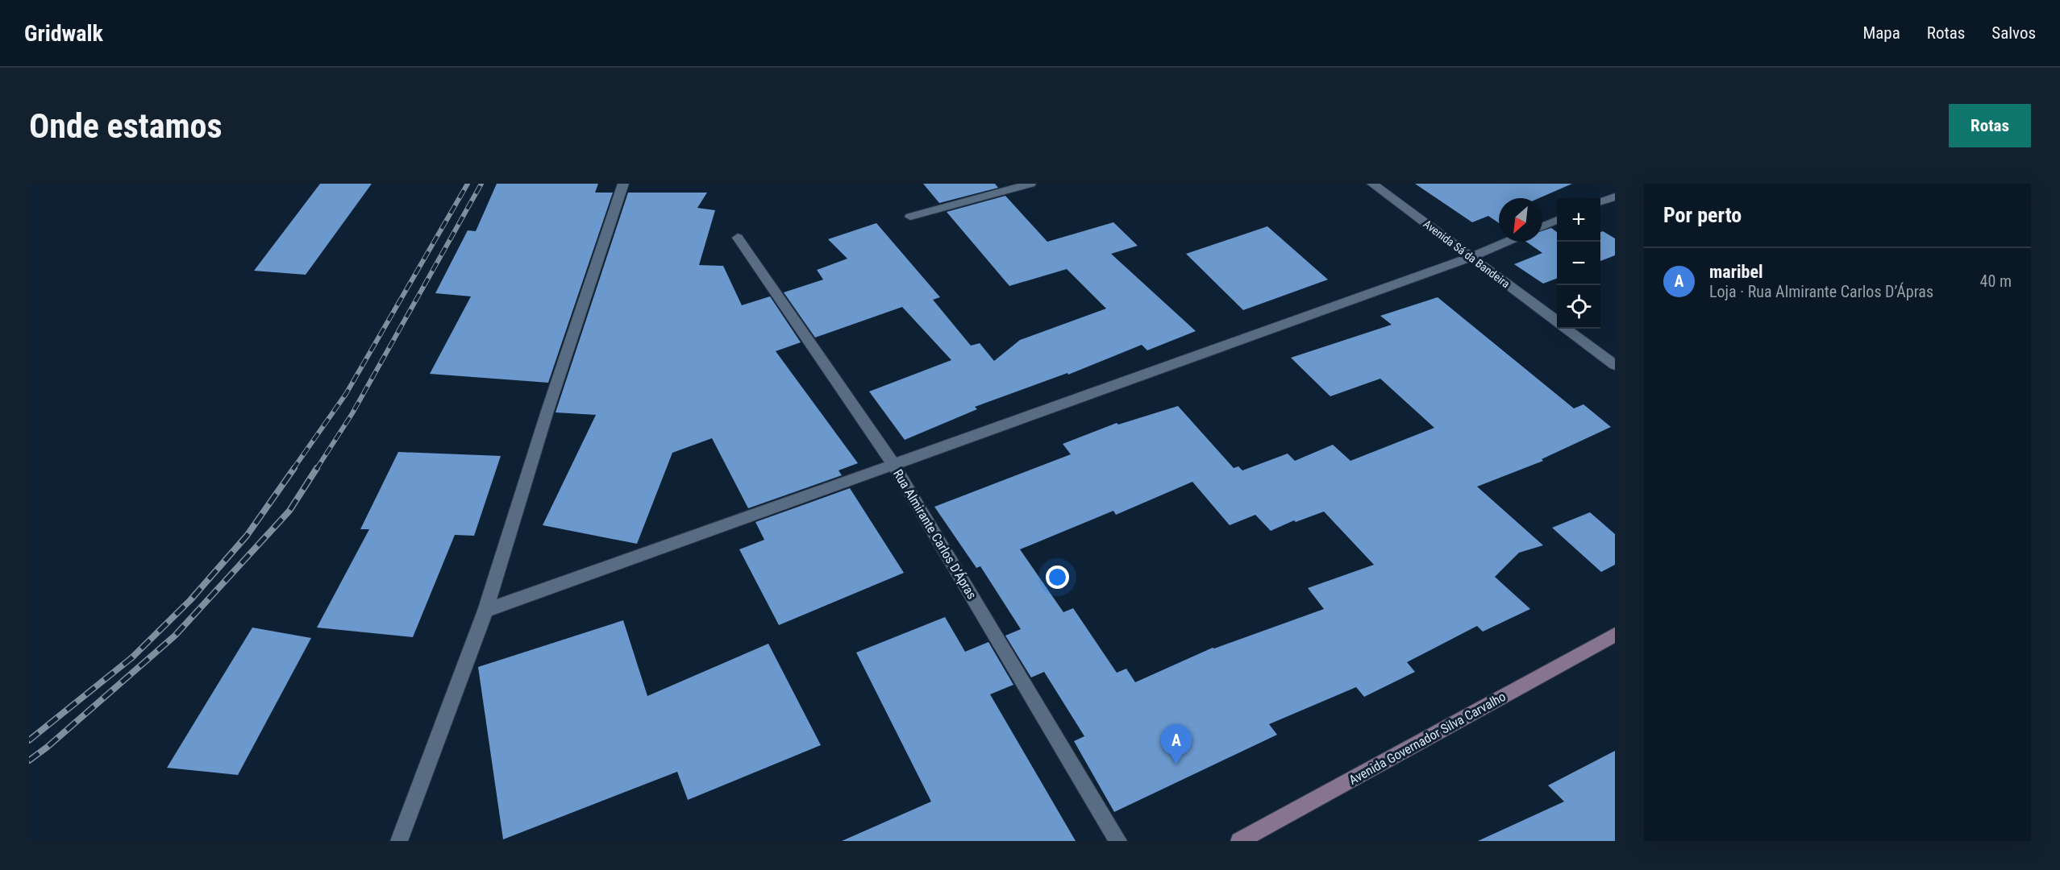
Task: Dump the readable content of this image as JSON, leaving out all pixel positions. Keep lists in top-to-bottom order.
{
  "streets": {
    "street": ["Avenida Sá da Bandeira", "Rua Almirante Carlos D’Ápras", "Avenida Governador Silva Carvalho"]
  },
  "north": "bottom left",
  "page": {
    "header": "Gridwalk",
    "nav": ["Mapa", "Rotas", "Salvos"],
    "buttons": "Rotas",
    "title": "Onde estamos",
    "heading": "Por perto",
    "map_buttons": ["+", "−"],
    "list": [
      {
        "mark": "A",
        "name": "maribel",
        "note": "Loja · Rua Almirante Carlos D’Ápras",
        "value": "40 m"
      }
    ],
    "pins": "A"
  }
}
